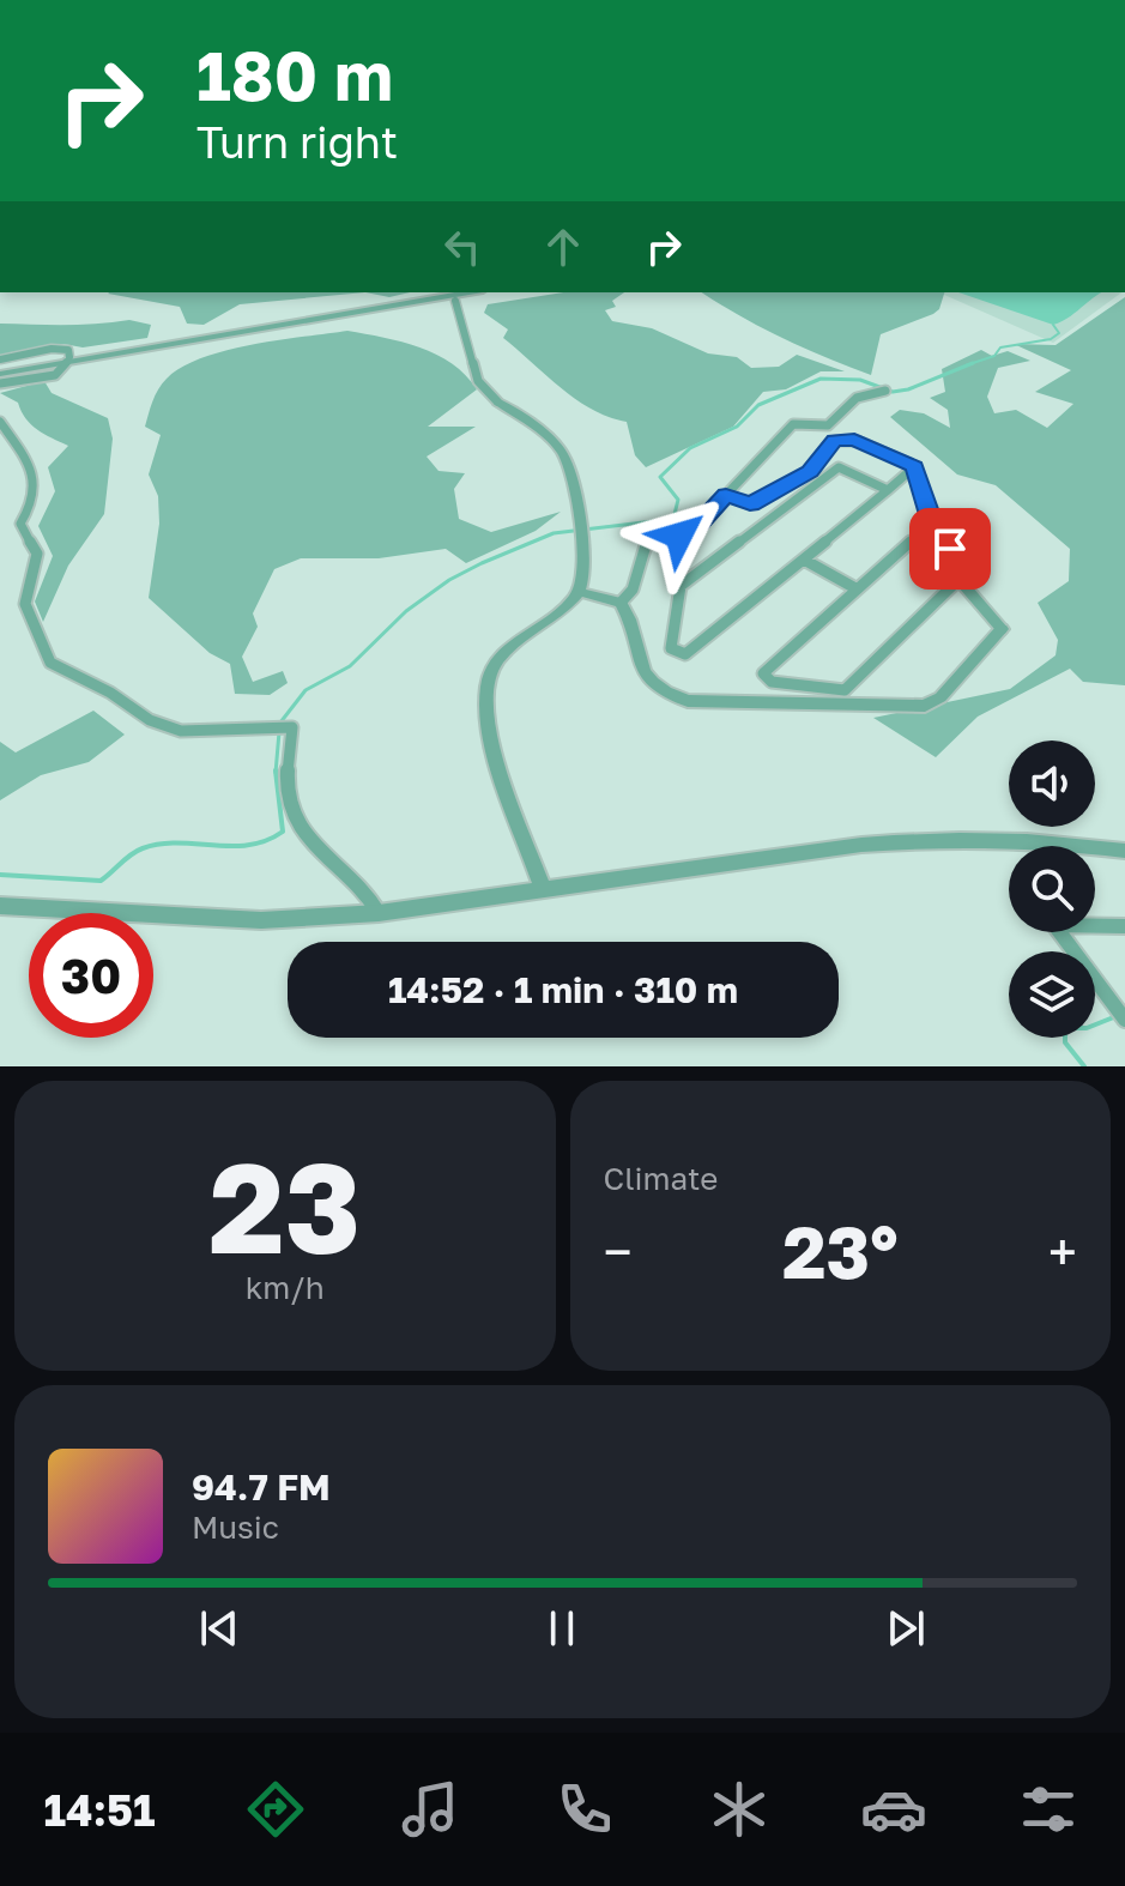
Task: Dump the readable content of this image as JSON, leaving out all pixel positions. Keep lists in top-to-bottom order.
{
  "page": {
    "turn": ["180 m", "Turn right"],
    "limit": "30",
    "trip": "14:52 · 1 min · 310 m",
    "tile": [
      ["23", "km/h"],
      "Climate"
    ],
    "heat": ["−", "23°", "+"],
    "song": ["94.7 FM", "Music"],
    "tabs": "14:51"
  }
}
